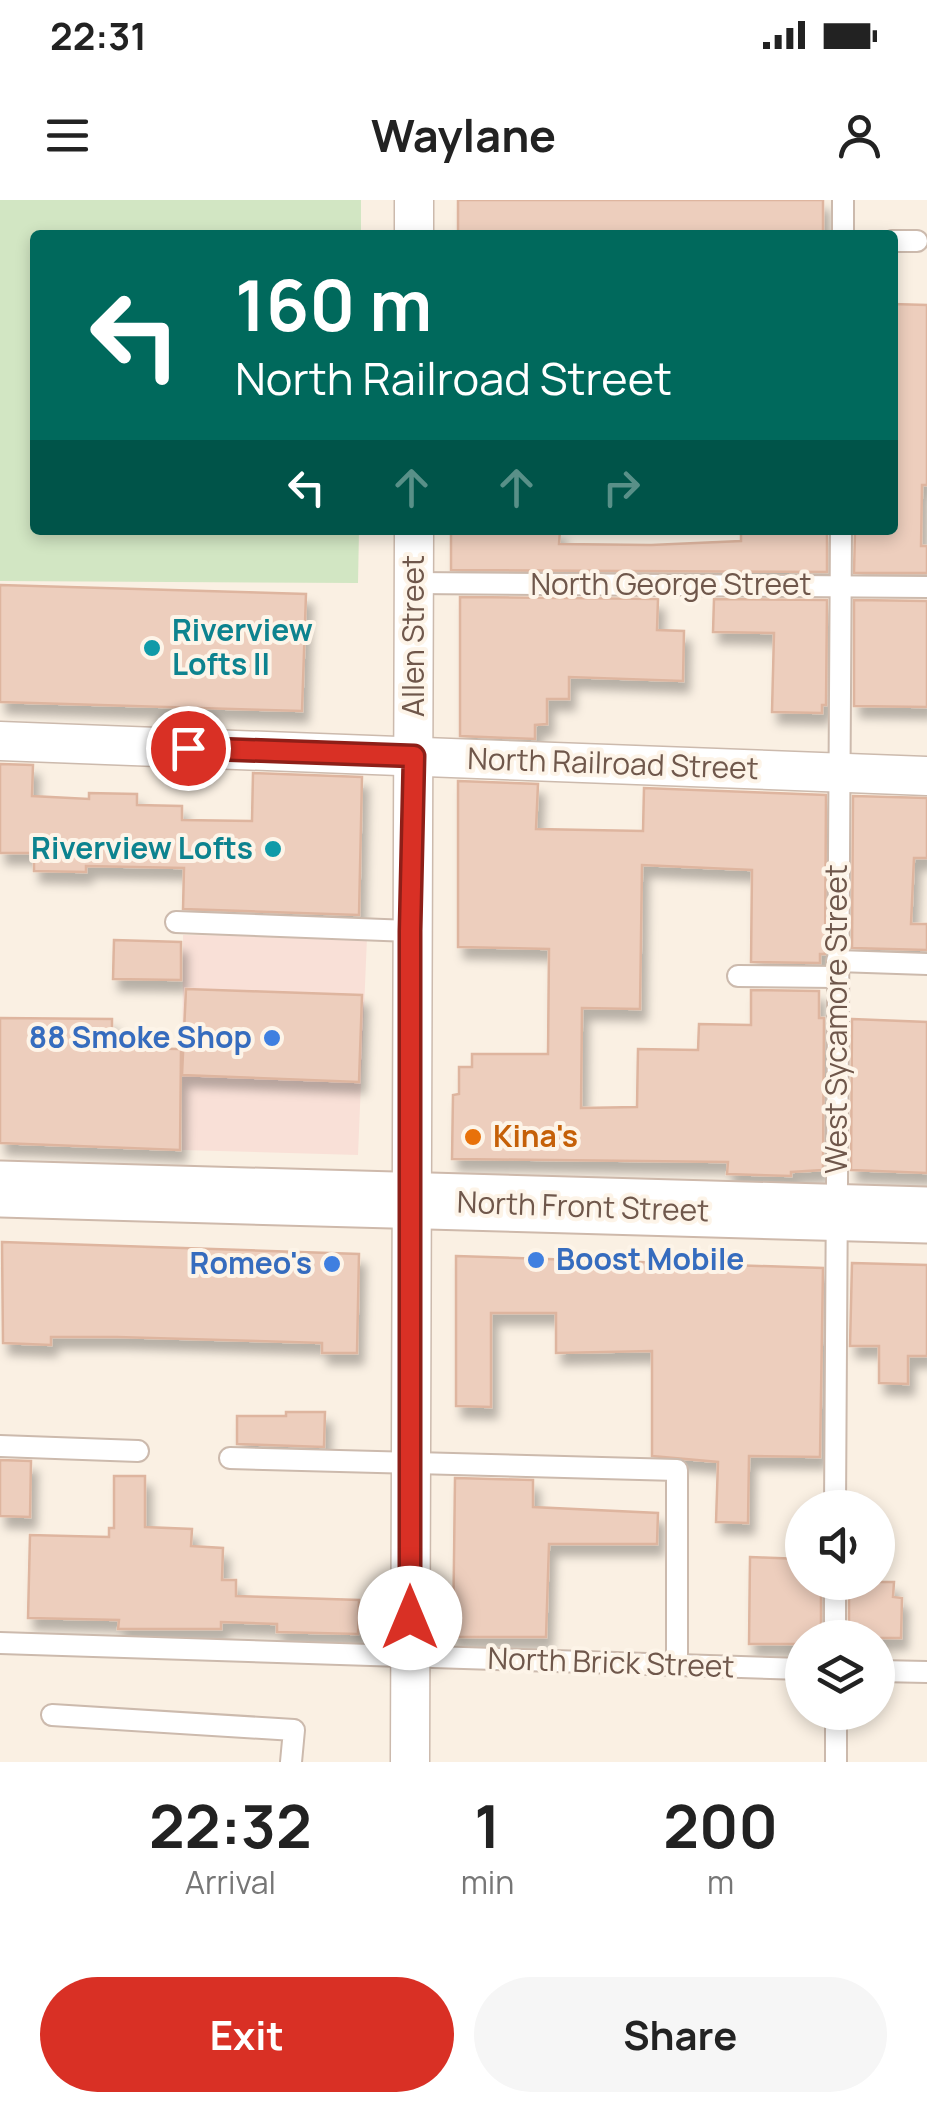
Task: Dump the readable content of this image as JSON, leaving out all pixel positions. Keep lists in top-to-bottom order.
{
  "streets": {
    "street": ["Allen Street", "North Railroad Street", "North Front Street"],
    "lane": ["North George Street", "West Sycamore Street", "North Brick Street"]
  },
  "crossings": [
    ["North George Street", "Allen Street"],
    ["North George Street", "West Sycamore Street"],
    ["Allen Street", "North Railroad Street"],
    ["Allen Street", "North Front Street"],
    ["Allen Street", "North Brick Street"],
    ["North Railroad Street", "West Sycamore Street"],
    ["West Sycamore Street", "North Front Street"]
  ],
  "places": [
    "Riverview Lofts II",
    "Riverview Lofts",
    "88 Smoke Shop",
    "Kina's",
    "Boost Mobile",
    "Romeo's"
  ],
  "page": {
    "status": "22:31",
    "header": "Waylane",
    "turn": ["160 m", "North Railroad Street"],
    "eta": [
      "22:32",
      "Arrival",
      "1",
      "min",
      "200",
      "m"
    ],
    "buttons": ["Exit", "Share"]
  }
}
